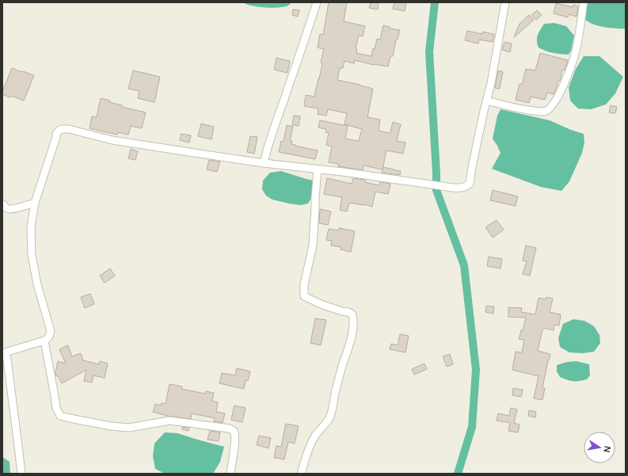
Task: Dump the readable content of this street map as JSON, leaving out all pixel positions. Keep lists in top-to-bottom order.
{
  "north": "right"
}
